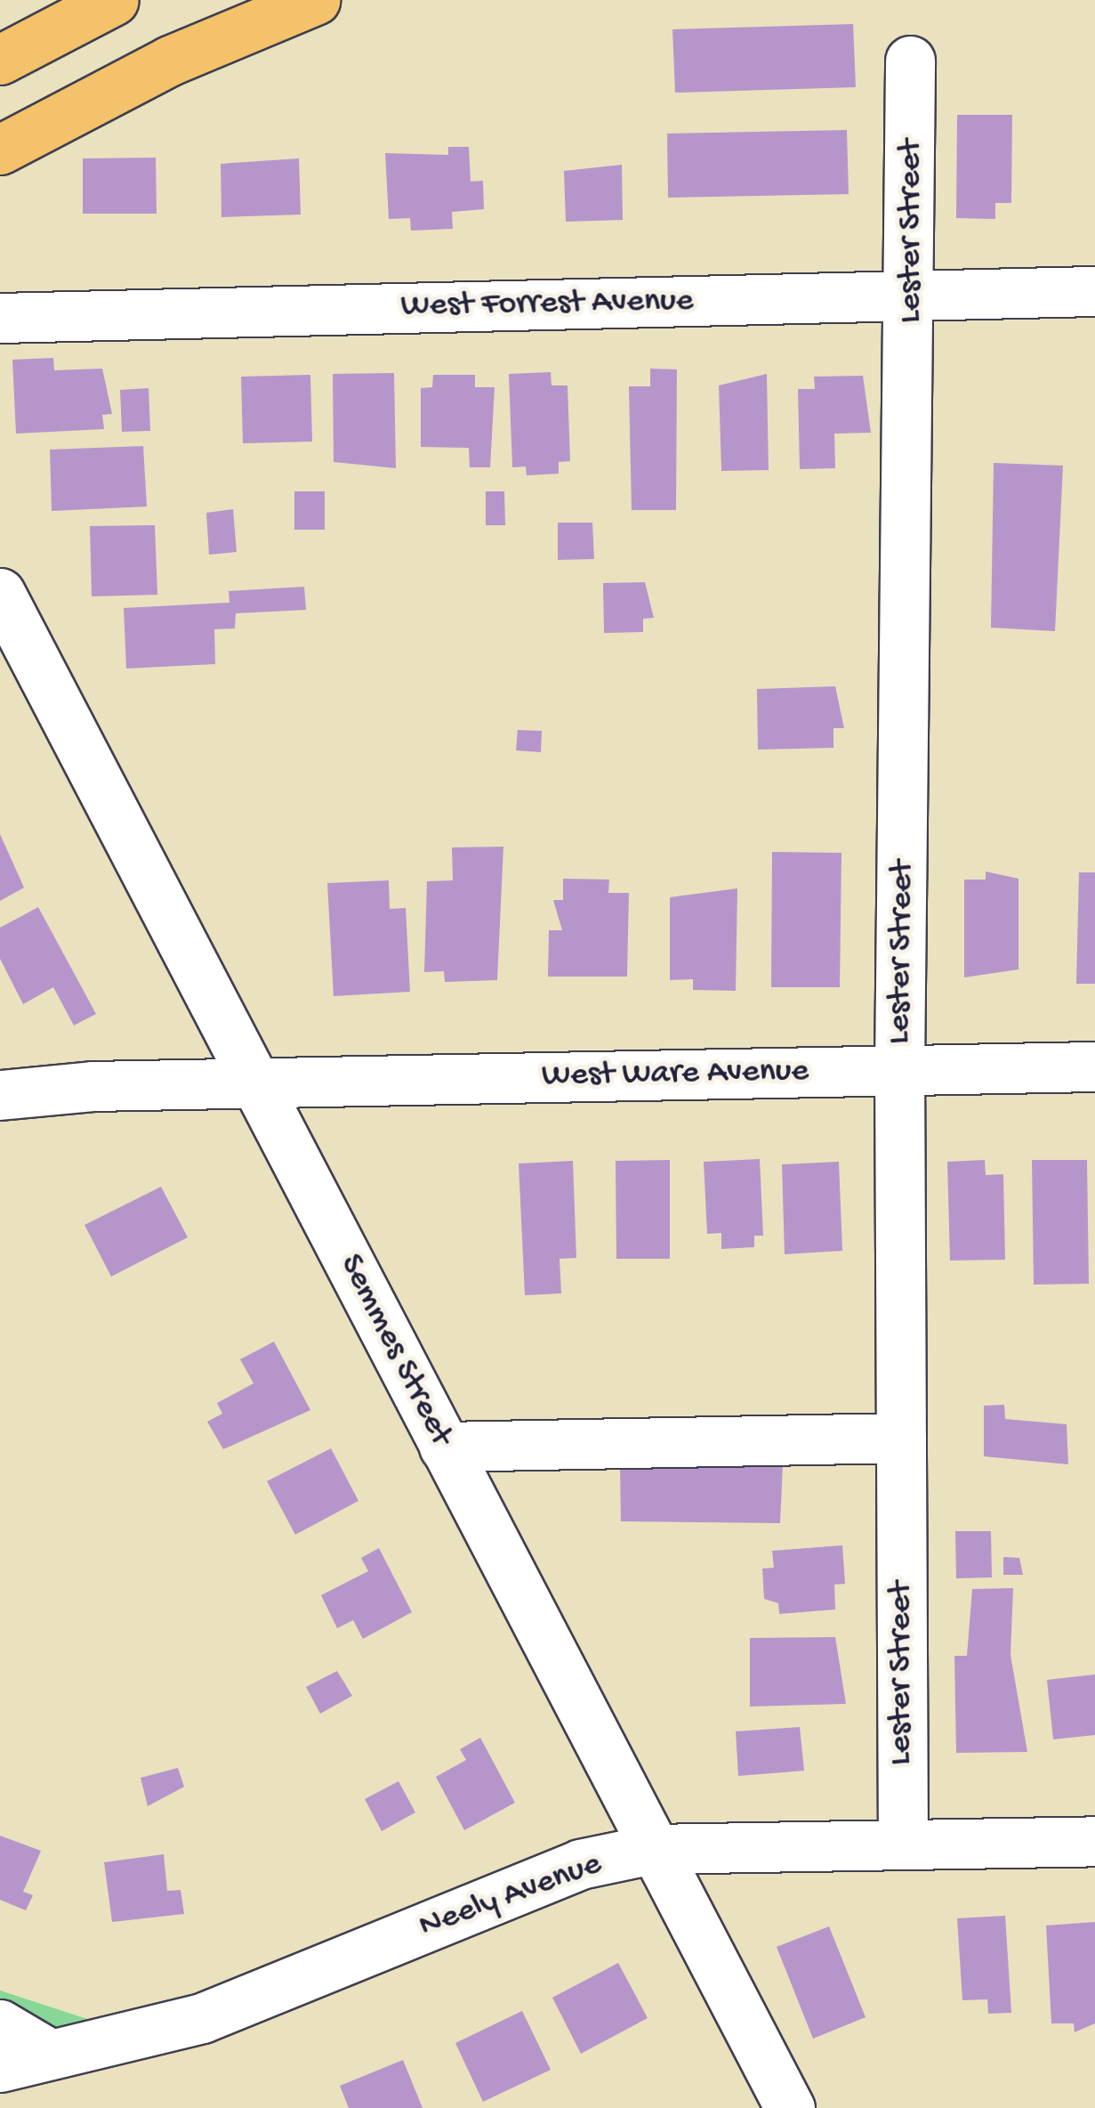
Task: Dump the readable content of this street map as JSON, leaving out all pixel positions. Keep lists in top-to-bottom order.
{
  "streets": {
    "street": [
      "Lester Street",
      "West Forrest Avenue",
      "West Ware Avenue",
      "Semmes Street",
      "Neely Avenue"
    ]
  },
  "crossings": [
    ["Lester Street", "West Forrest Avenue"],
    ["Lester Street", "West Ware Avenue"],
    ["Lester Street", "Neely Avenue"],
    ["West Ware Avenue", "Semmes Street"],
    ["Semmes Street", "Neely Avenue"]
  ]
}
